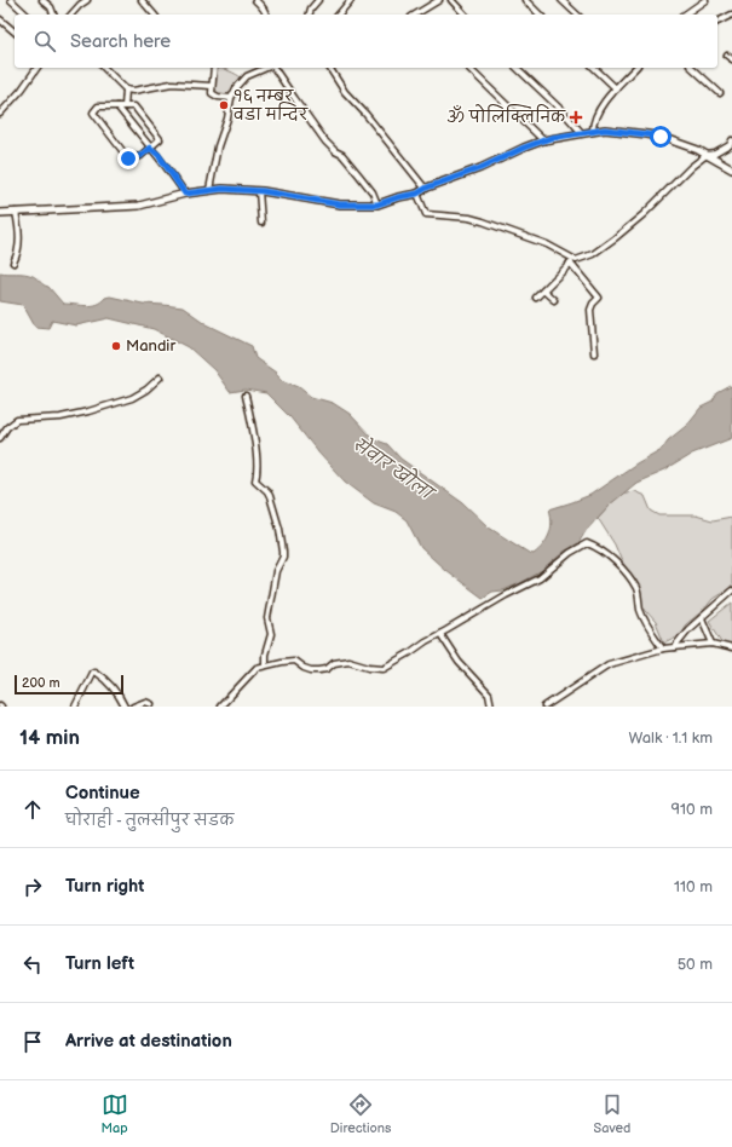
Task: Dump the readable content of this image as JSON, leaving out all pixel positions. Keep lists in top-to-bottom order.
{
  "water": ["सेवार खोला"],
  "places": {
    "other": ["१६ नम्बर वडा मन्दिर", "Mandir"],
    "health": ["ॐ पोलिक्लिनिक"]
  },
  "scale_bar": "200 m",
  "page": {
    "search": "Search here",
    "scale": "200 m",
    "heading": ["14 min", "Walk · 1.1 km"],
    "list": [
      ["Continue", "घोराही - तुलसीपुर सडक", "910 m"],
      ["Turn right", "110 m"],
      ["Turn left", "50 m"],
      "Arrive at destination"
    ],
    "nav": ["Map", "Directions", "Saved"]
  }
}
